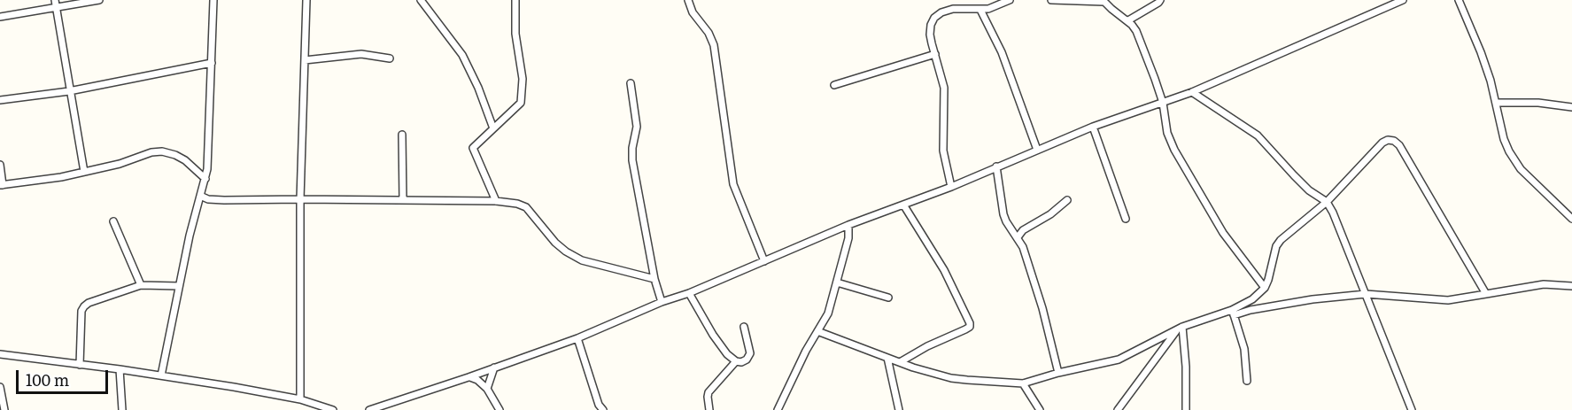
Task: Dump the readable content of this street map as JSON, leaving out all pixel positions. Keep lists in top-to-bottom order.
{
  "scale_bar": "100 m"
}
